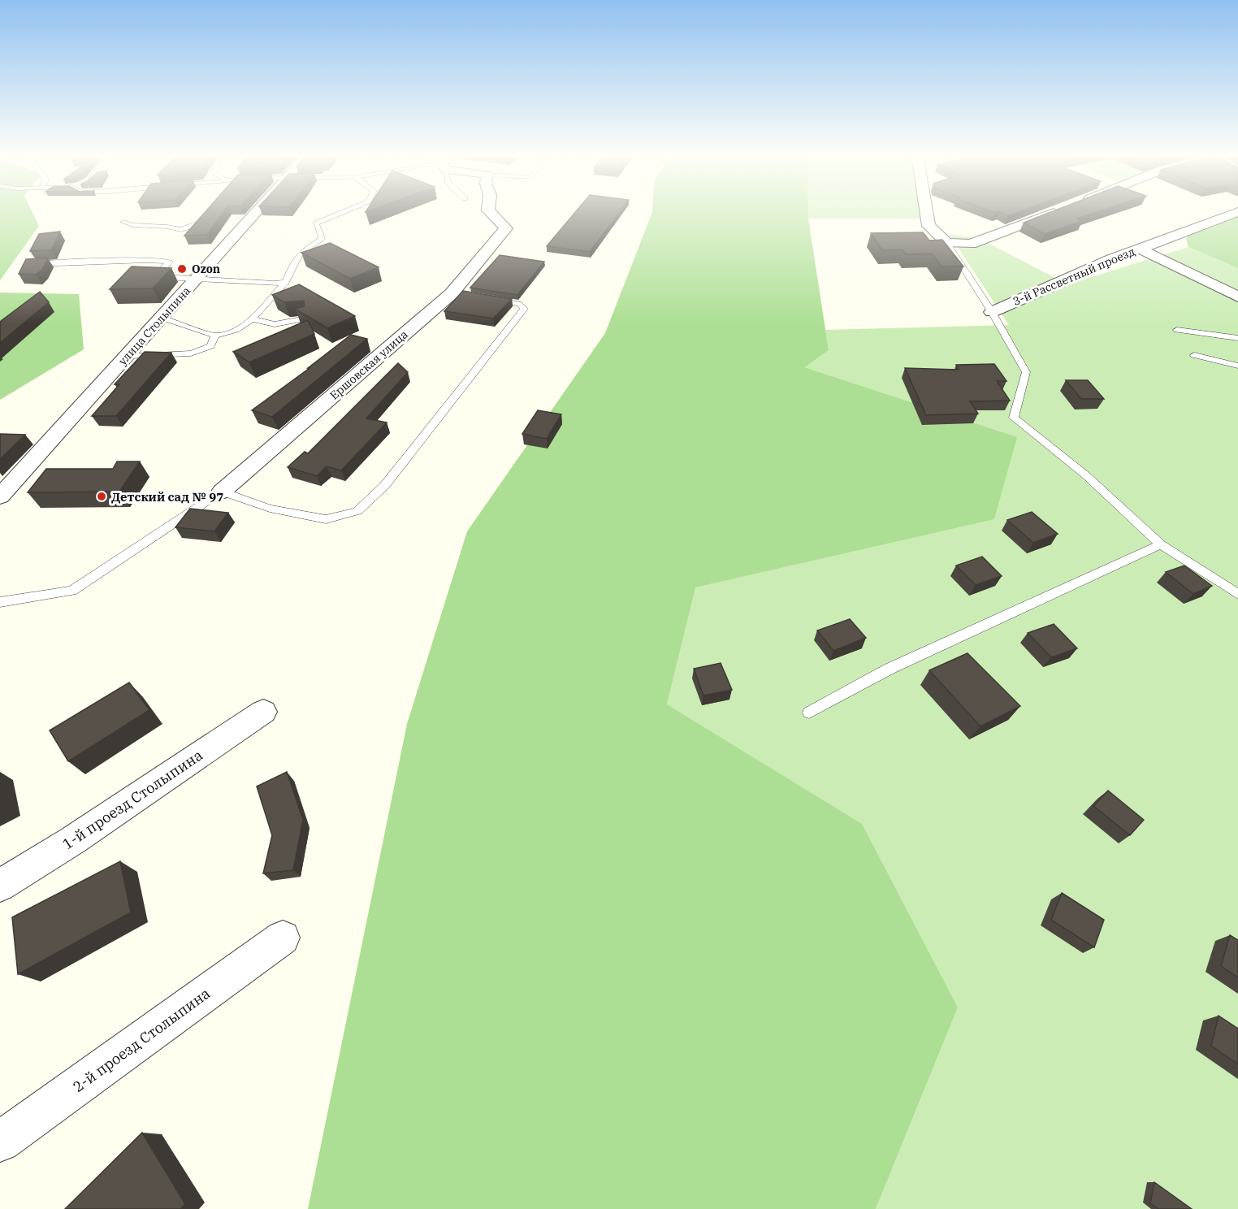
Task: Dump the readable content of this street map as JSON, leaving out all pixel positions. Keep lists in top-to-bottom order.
{
  "streets": {
    "street": [
      "3-й Рассветный проезд",
      "улица Столыпина",
      "Ершовская улица",
      "1-й проезд Столыпина",
      "2-й проезд Столыпина"
    ]
  },
  "places": ["Ozon", "Детский сад № 97"]
}
